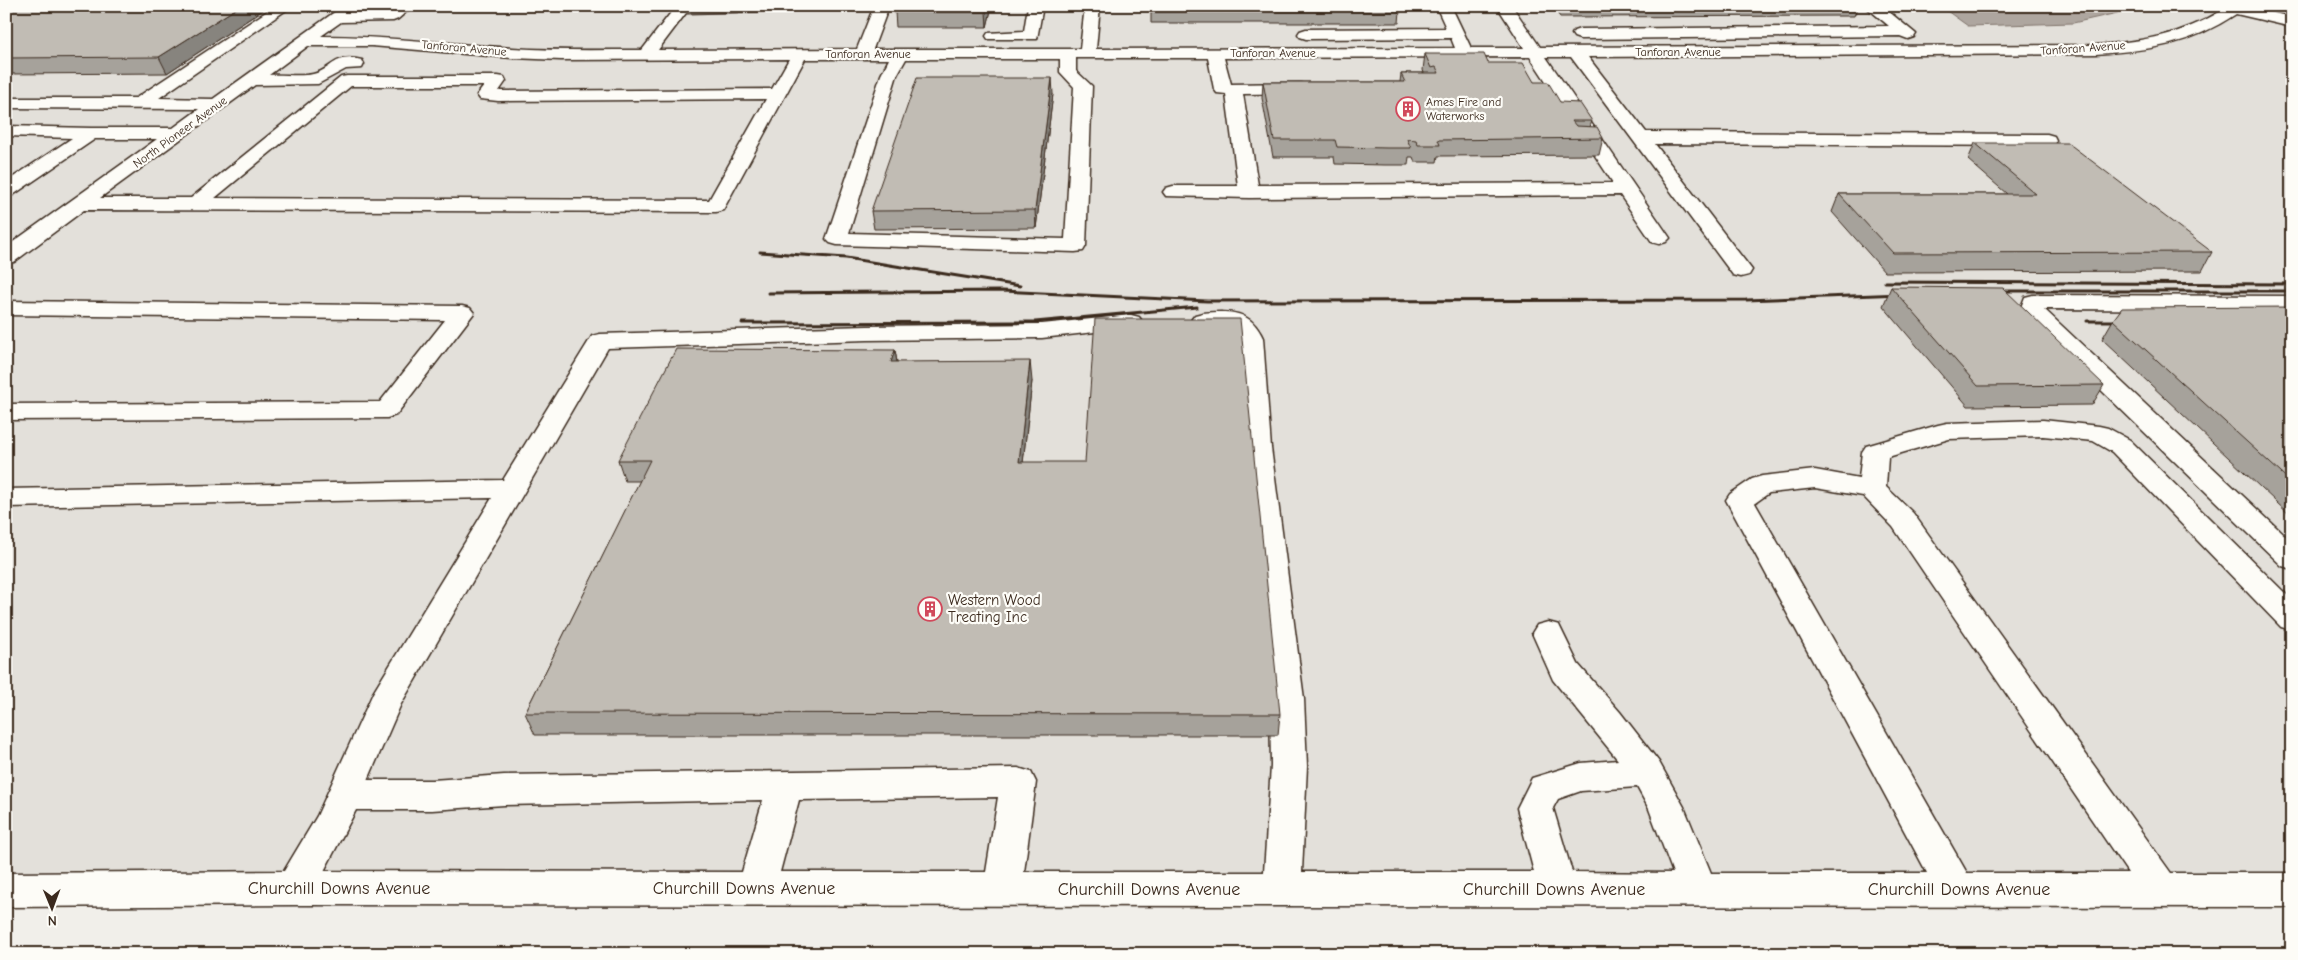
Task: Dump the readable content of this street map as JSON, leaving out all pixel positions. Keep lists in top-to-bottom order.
{
  "streets": {
    "street": ["Tanforan Avenue", "North Pioneer Avenue", "Churchill Downs Avenue"]
  },
  "crossings": [
    ["Tanforan Avenue", "North Pioneer Avenue"]
  ],
  "places": {
    "building": ["Ames Fire and Waterworks", "Western Wood Treating Inc"]
  },
  "north": "bottom"
}
